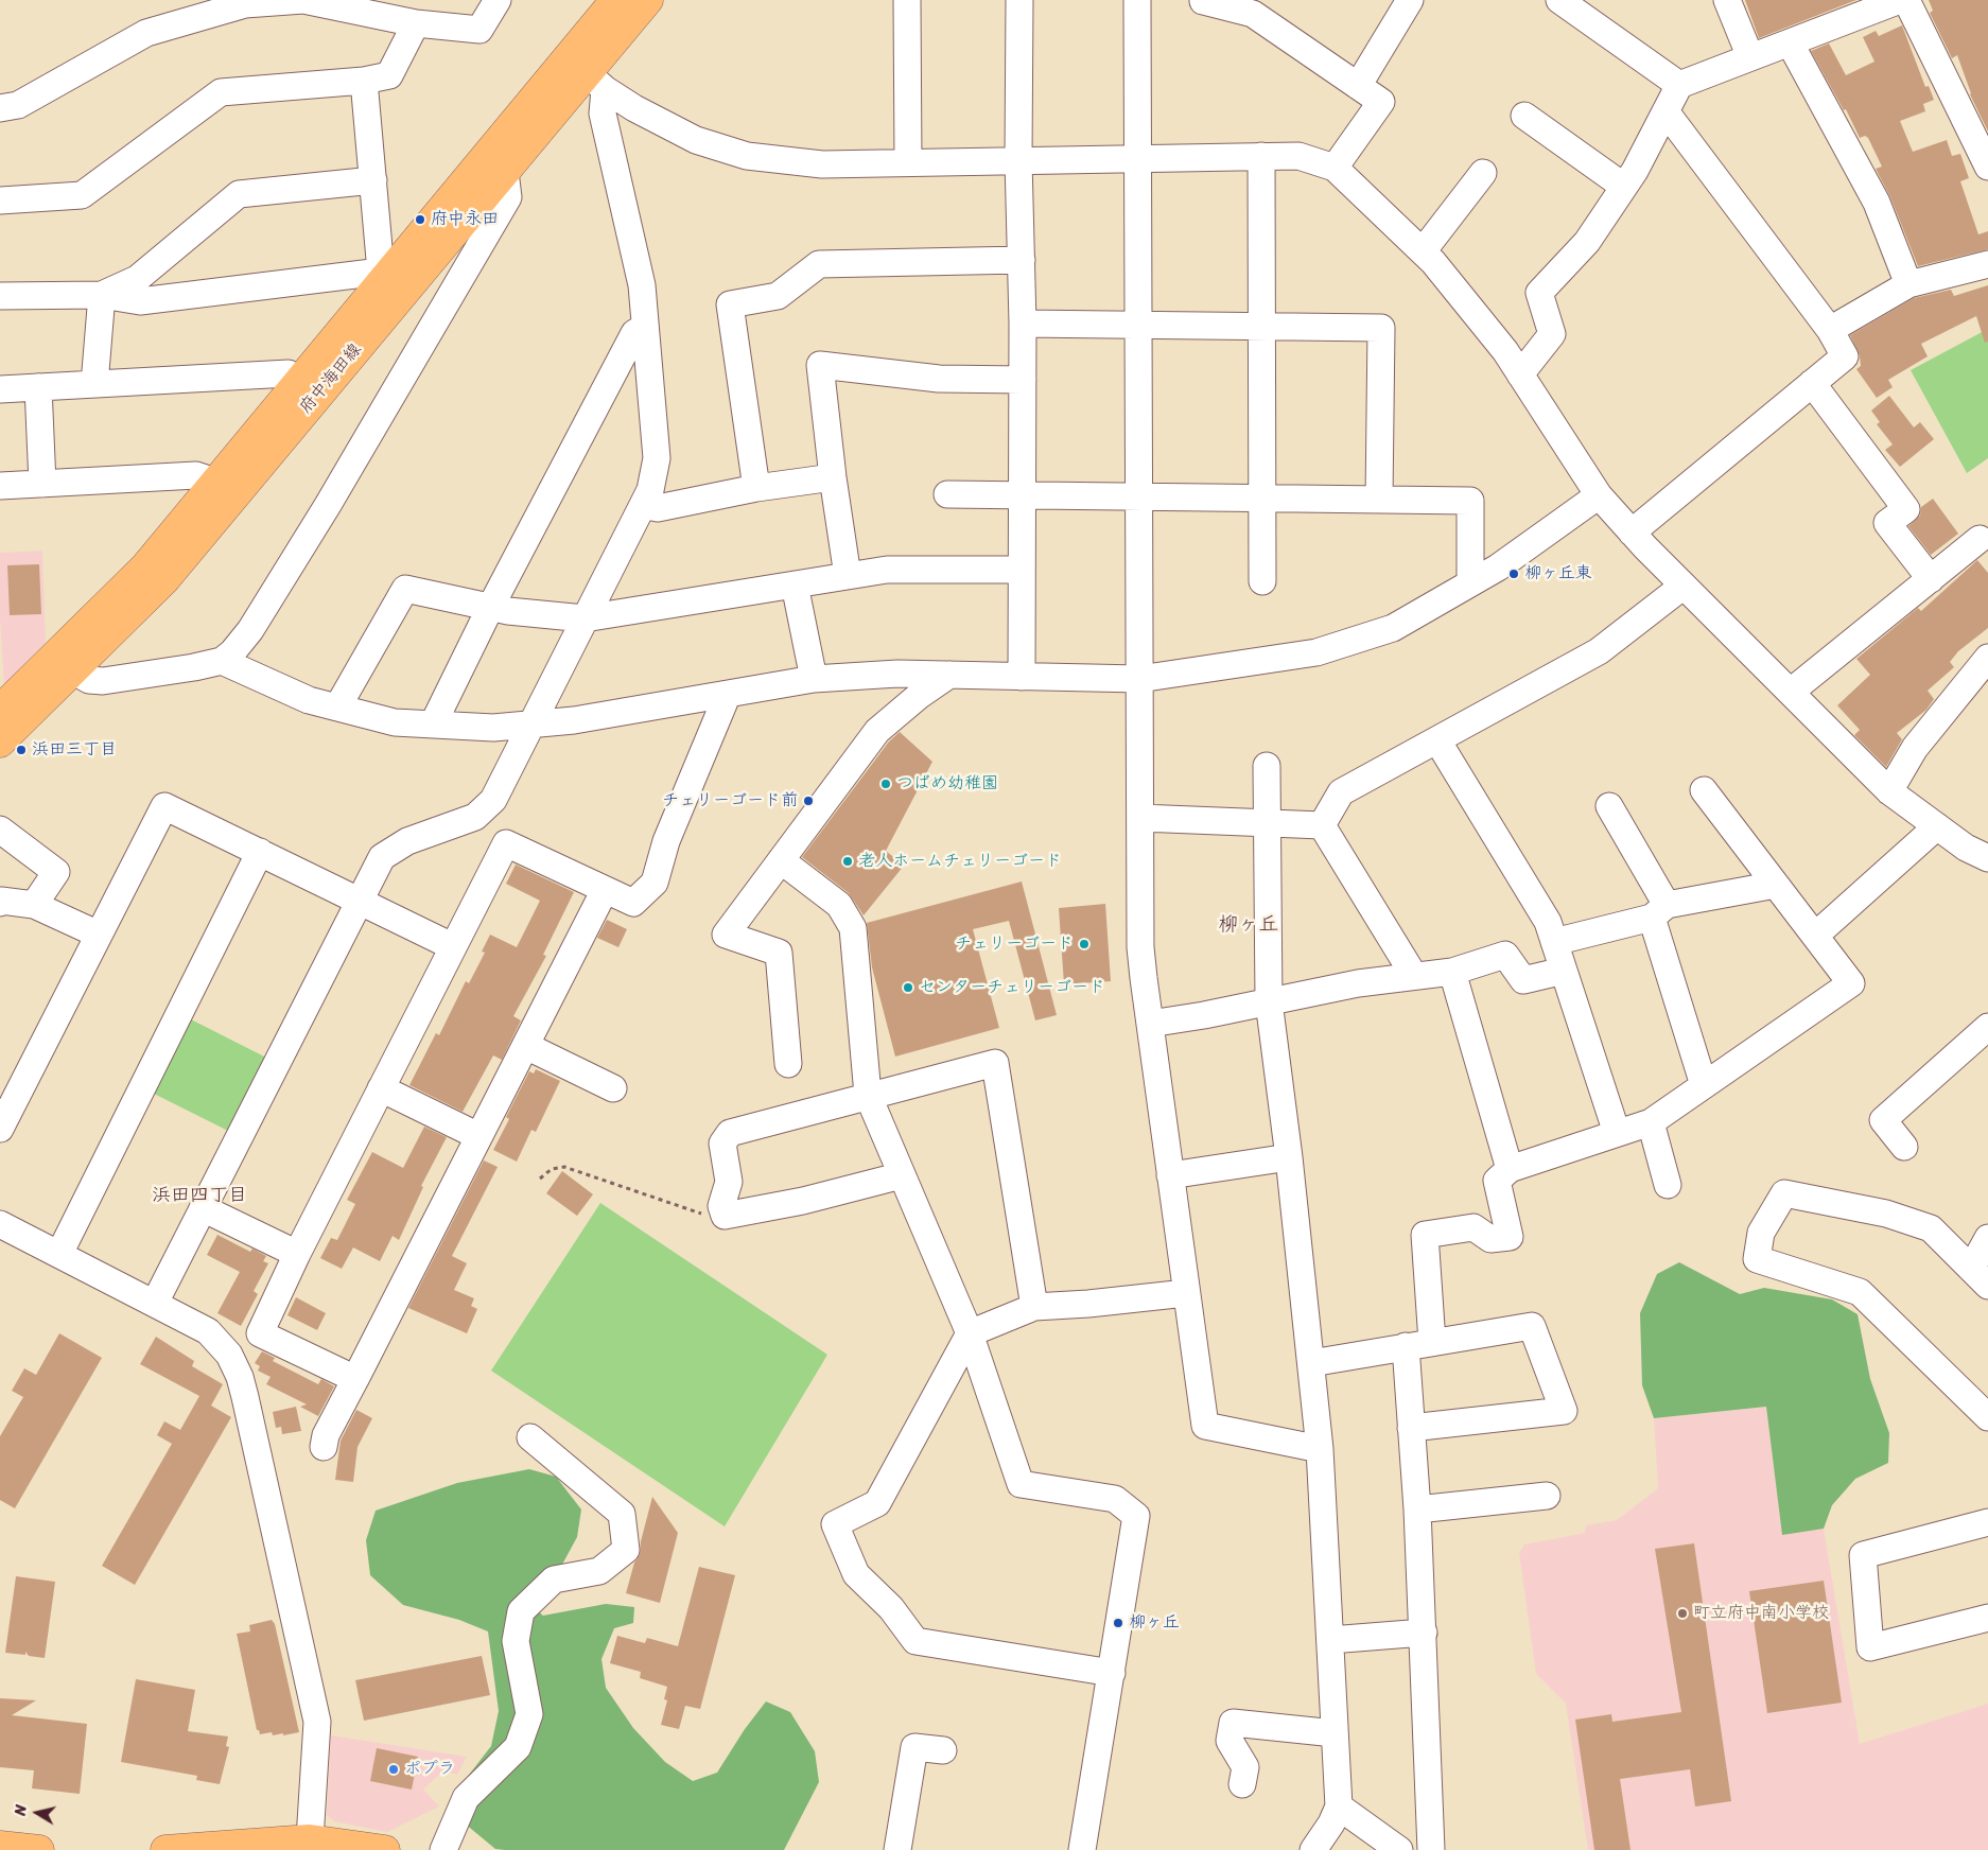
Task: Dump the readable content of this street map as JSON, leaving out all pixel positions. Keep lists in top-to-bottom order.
{
  "streets": {
    "main road": ["府中海田線"]
  },
  "districts": ["柳ヶ丘", "浜田四丁目"],
  "places": [
    "府中永田",
    "柳ヶ丘東",
    "浜田三丁目",
    "つばめ幼稚園",
    "チェリーゴード前",
    "老人ホームチェリーゴード",
    "チェリーゴード",
    "センターチェリーゴード",
    "町立府中南小学校",
    "柳ヶ丘",
    "ポプラ"
  ],
  "north": "left"
}
